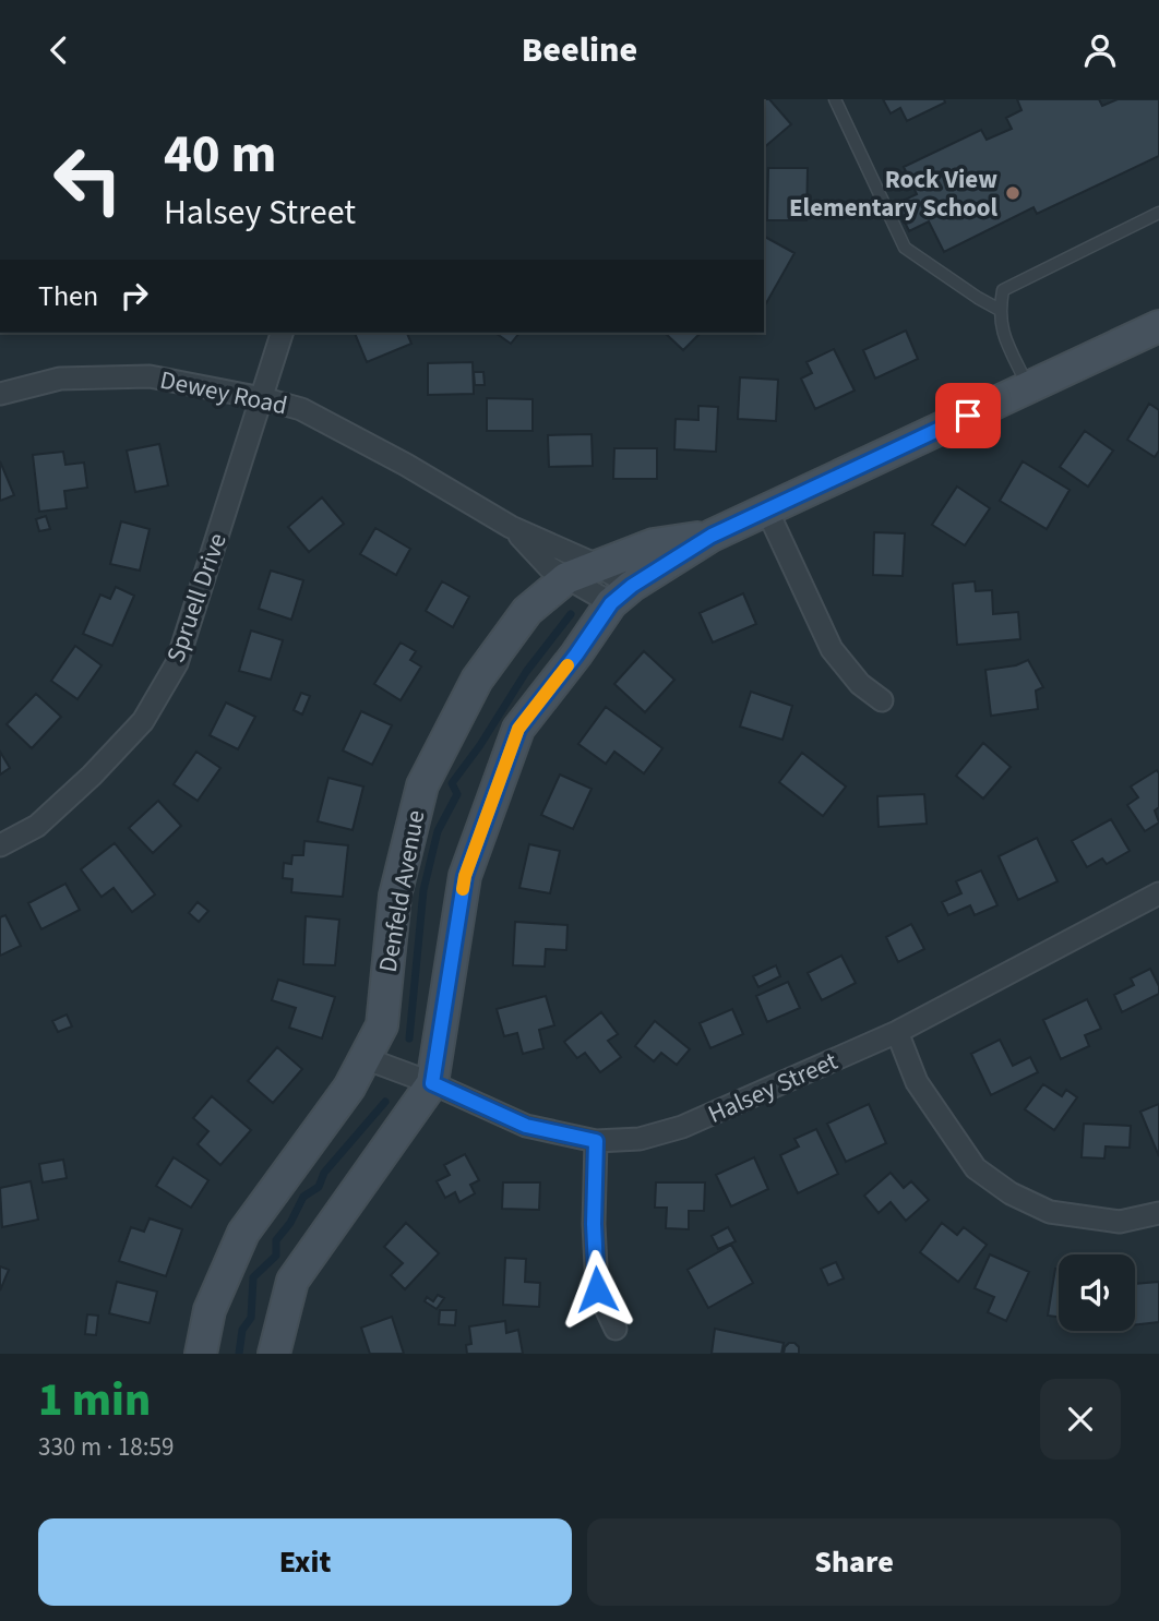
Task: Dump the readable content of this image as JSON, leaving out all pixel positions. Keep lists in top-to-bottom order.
{
  "streets": {
    "street": [
      "Dewey Road",
      "Spruell Drive",
      "Denfeld Avenue",
      "Halsey Street"
    ]
  },
  "crossings": [
    ["Dewey Road", "Spruell Drive"],
    ["Dewey Road", "Denfeld Avenue"],
    ["Denfeld Avenue", "Halsey Street"]
  ],
  "places": ["Rock View Elementary School"],
  "page": {
    "header": "Beeline",
    "turn": ["40 m", "Halsey Street"],
    "then": "Then",
    "heading": ["1 min", "330 m · 18:59"],
    "buttons": ["Exit", "Share"]
  }
}
